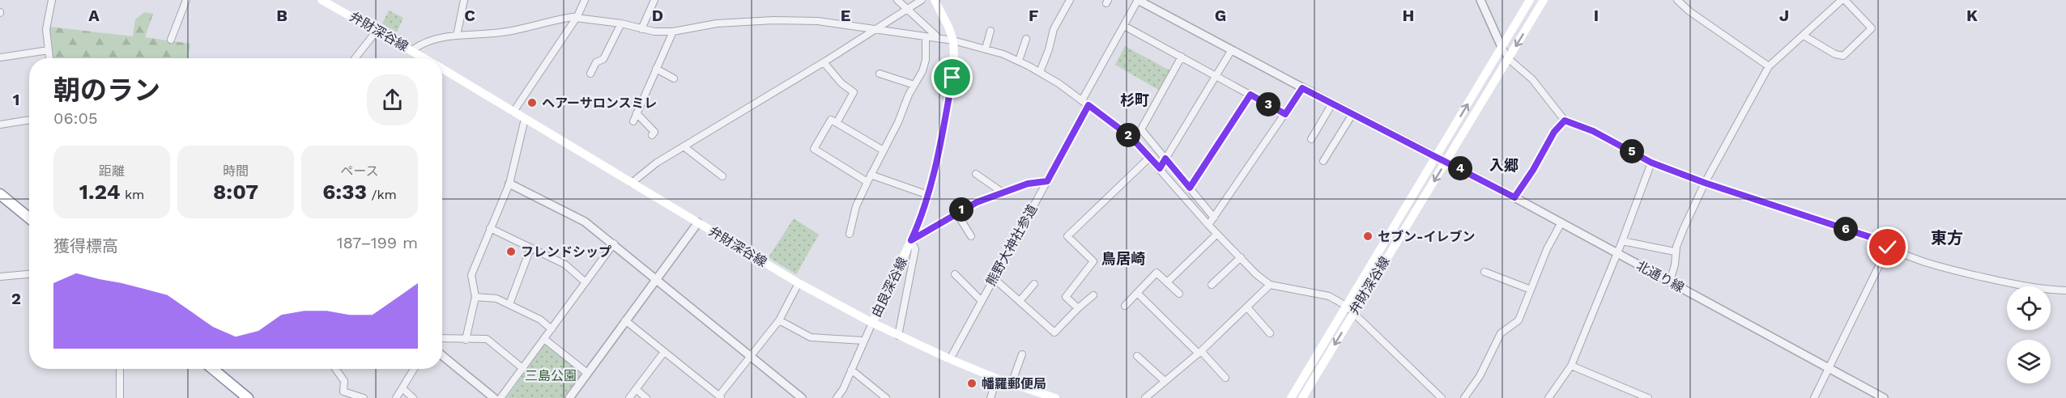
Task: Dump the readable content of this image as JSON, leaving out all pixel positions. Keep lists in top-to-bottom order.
{
  "streets": {
    "main road": ["弁財深谷線", "由良深谷線"],
    "street": ["熊野大神社参道", "北通り線"]
  },
  "crossings": [
    ["弁財深谷線", "熊野大神社参道"],
    ["弁財深谷線", "北通り線"],
    ["弁財深谷線", "由良深谷線"]
  ],
  "districts": [
    "杉町",
    "入郷",
    "東方",
    "鳥居崎"
  ],
  "parks": ["三島公園"],
  "places": [
    "ヘアーサロンスミレ",
    "セブン-イレブン",
    "フレンドシップ",
    "幡羅郵便局"
  ],
  "page": {
    "heading": ["朝のラン", "06:05"],
    "pins": [
      "3",
      "2",
      "5",
      "4",
      "1",
      "6"
    ],
    "stats": [
      ["距離", "1.24 km"],
      ["時間", "8:07"],
      ["ペース", "6:33 /km"]
    ],
    "chart": ["獲得標高", "187–199 m"]
  },
  "grid": {
    "columns": [
      "A",
      "B",
      "C",
      "D",
      "E",
      "F",
      "G",
      "H",
      "I",
      "J",
      "K"
    ],
    "rows": ["1", "2"]
  }
}
